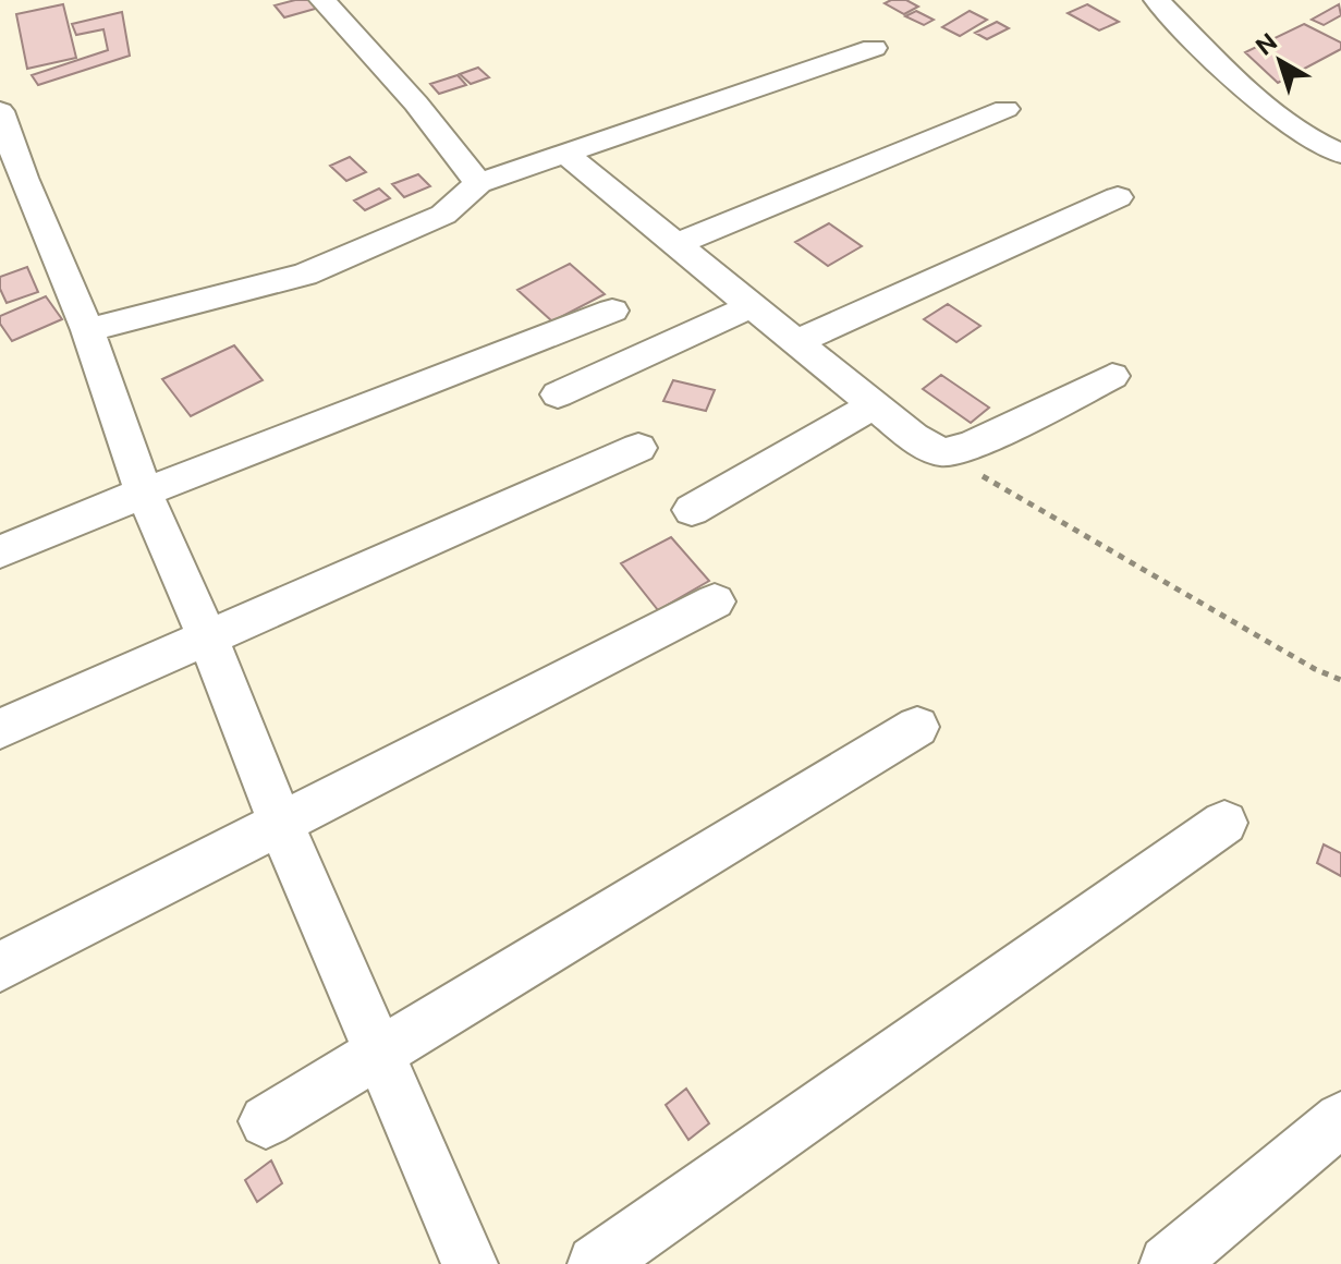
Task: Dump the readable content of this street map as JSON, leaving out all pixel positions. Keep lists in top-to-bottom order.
{
  "north": "top left"
}
